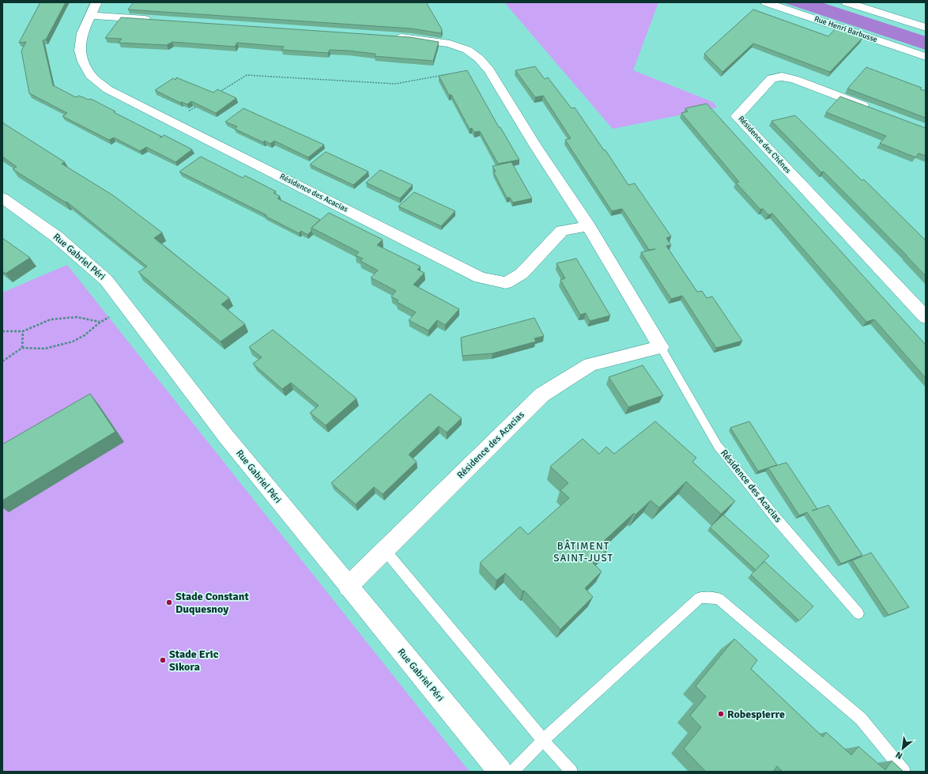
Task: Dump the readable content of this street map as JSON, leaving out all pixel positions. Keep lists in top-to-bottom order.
{
  "streets": {
    "street": [
      "Rue Henri Barbusse",
      "Résidence des Chênes",
      "Résidence des Acacias",
      "Rue Gabriel Péri"
    ]
  },
  "crossings": [
    ["Résidence des Acacias", "Rue Gabriel Péri"]
  ],
  "districts": ["BÂTIMENT SAINT-JUST"],
  "places": ["Stade Constant Duquesnoy", "Stade Eric Sikora", "Robespierre"],
  "north": "bottom left"
}
